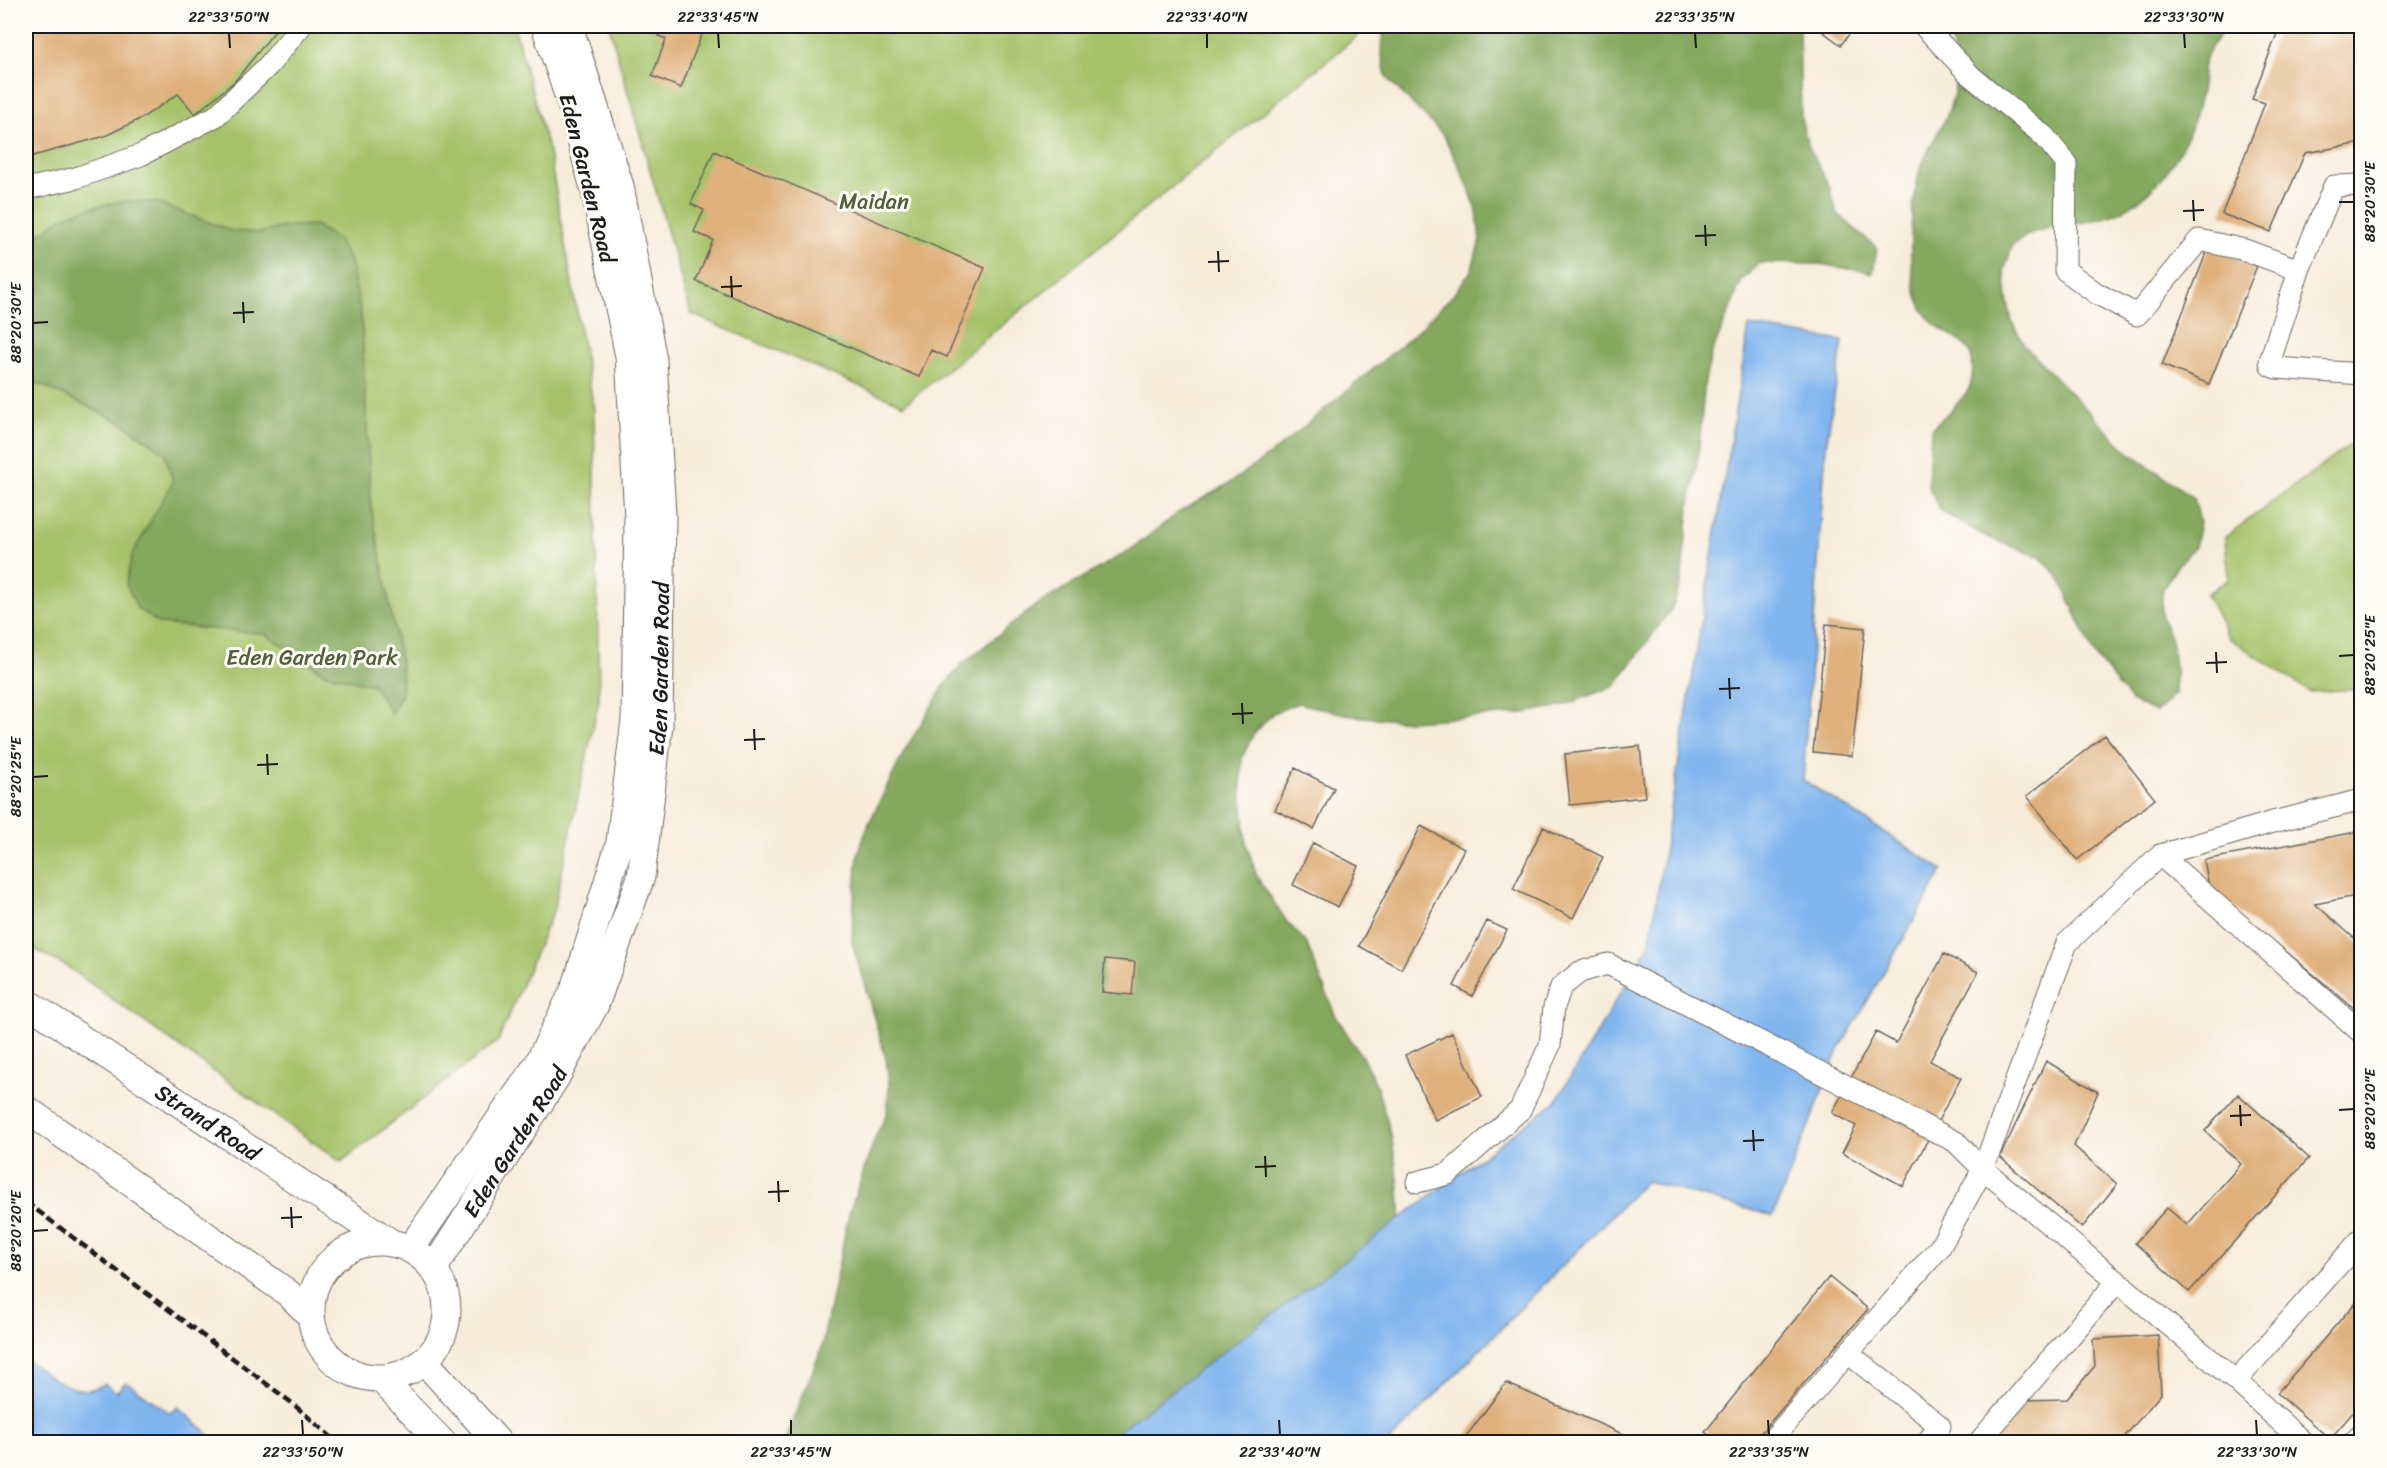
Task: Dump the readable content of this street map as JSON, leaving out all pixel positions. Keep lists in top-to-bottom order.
{
  "streets": {
    "main road": ["Eden Garden Road", "Strand Road"]
  },
  "crossings": [
    ["Eden Garden Road", "Strand Road"]
  ],
  "parks": ["Maidan", "Eden Garden Park"],
  "coordinates": [
    "22°33'50\"N",
    "22°33'45\"N",
    "22°33'40\"N",
    "22°33'35\"N",
    "22°33'30\"N",
    "88°20'30\"E",
    "88°20'25\"E",
    "88°20'20\"E"
  ]
}
